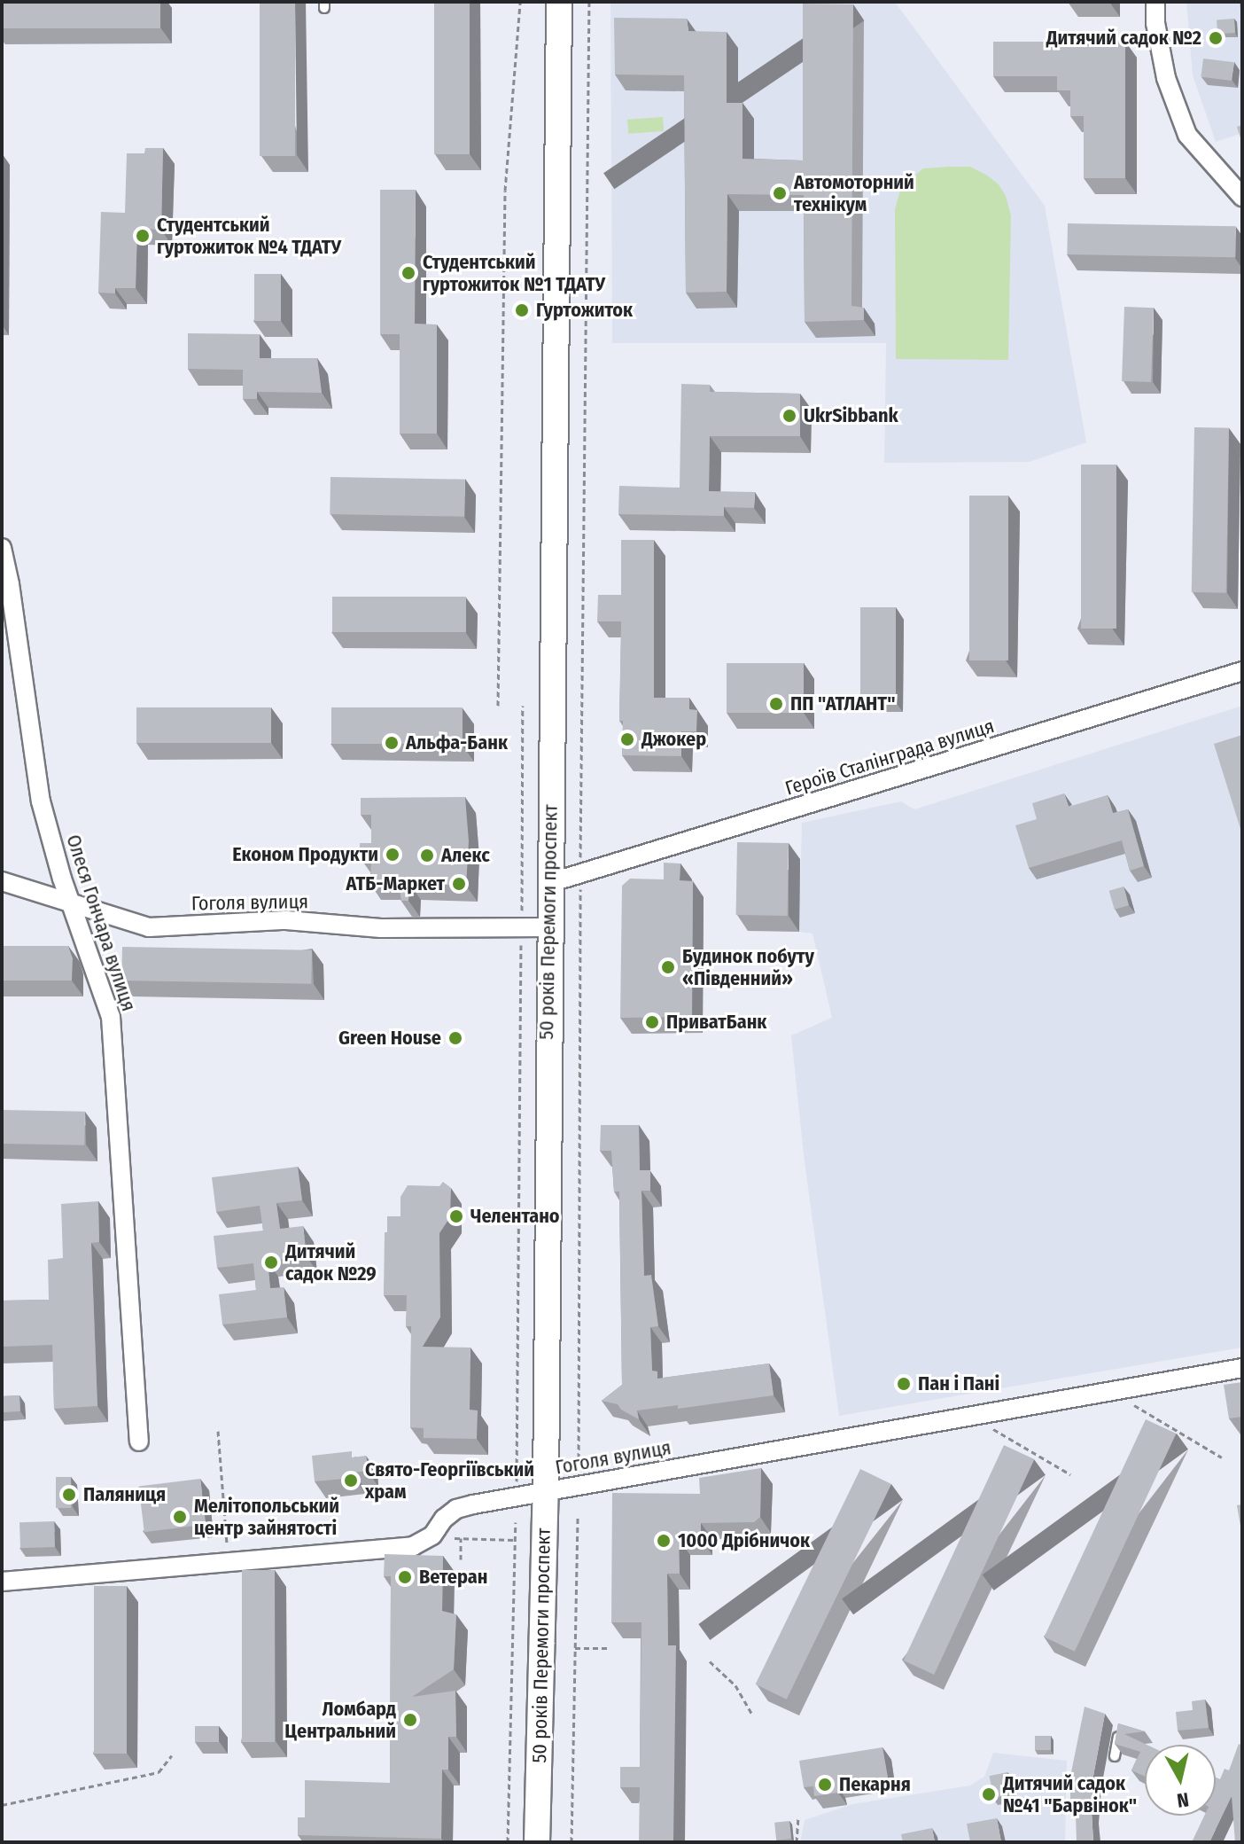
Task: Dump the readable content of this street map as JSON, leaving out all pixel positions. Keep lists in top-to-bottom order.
{
  "streets": {
    "main road": ["50 років Перемоги проспект"],
    "street": ["Героїв Сталінграда вулиця", "Гоголя вулиця", "Олеся Гончара вулиця"]
  },
  "crossings": [
    ["Героїв Сталінграда вулиця", "50 років Перемоги проспект"],
    ["Гоголя вулиця", "50 років Перемоги проспект"],
    ["Гоголя вулиця", "Олеся Гончара вулиця"]
  ],
  "places": [
    "Дитячий садок №2",
    "Автомоторний технікум",
    "Студентський гуртожиток №4 ТДАТУ",
    "Студентський гуртожиток №1 ТДАТУ",
    "Гуртожиток",
    "UkrSibbank",
    "ПП \"АТЛАНТ\"",
    "Джокер",
    "Альфа-Банк",
    "Економ Продукти",
    "Алекс",
    "АТБ-Маркет",
    "Будинок побуту «Південний»",
    "ПриватБанк",
    "Green House",
    "Челентано",
    "Дитячий садок №29",
    "Пан і Пані",
    "Свято-Георгіївський храм",
    "Паляниця",
    "Мелітопольський центр зайнятості",
    "1000 Дрібничок",
    "Ветеран",
    "Ломбард Центральний",
    "Пекарня",
    "Дитячий садок №41 \"Барвінок\""
  ],
  "north": "bottom"
}
